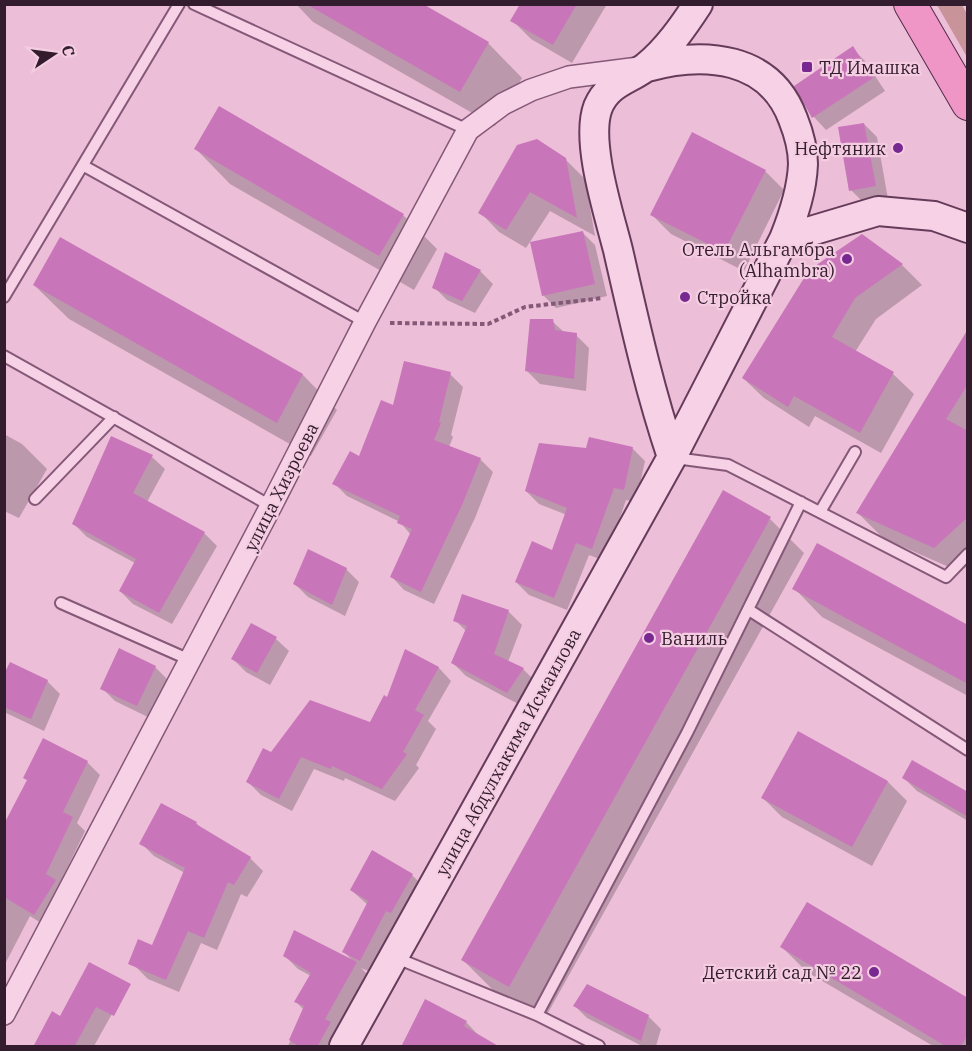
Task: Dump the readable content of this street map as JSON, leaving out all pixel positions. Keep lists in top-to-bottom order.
{
  "streets": {
    "main road": ["улица Абдулхакима Исмаилова"],
    "street": ["улица Хизроева"]
  },
  "crossings": [
    ["улица Хизроева", "улица Абдулхакима Исмаилова"]
  ],
  "places": {
    "transit": ["ТД Имашка"],
    "other": [
      "Нефтяник",
      "Отель Альгамбра (Alhambra)",
      "Стройка",
      "Ваниль",
      "Детский сад № 22"
    ]
  },
  "north": "right"
}
